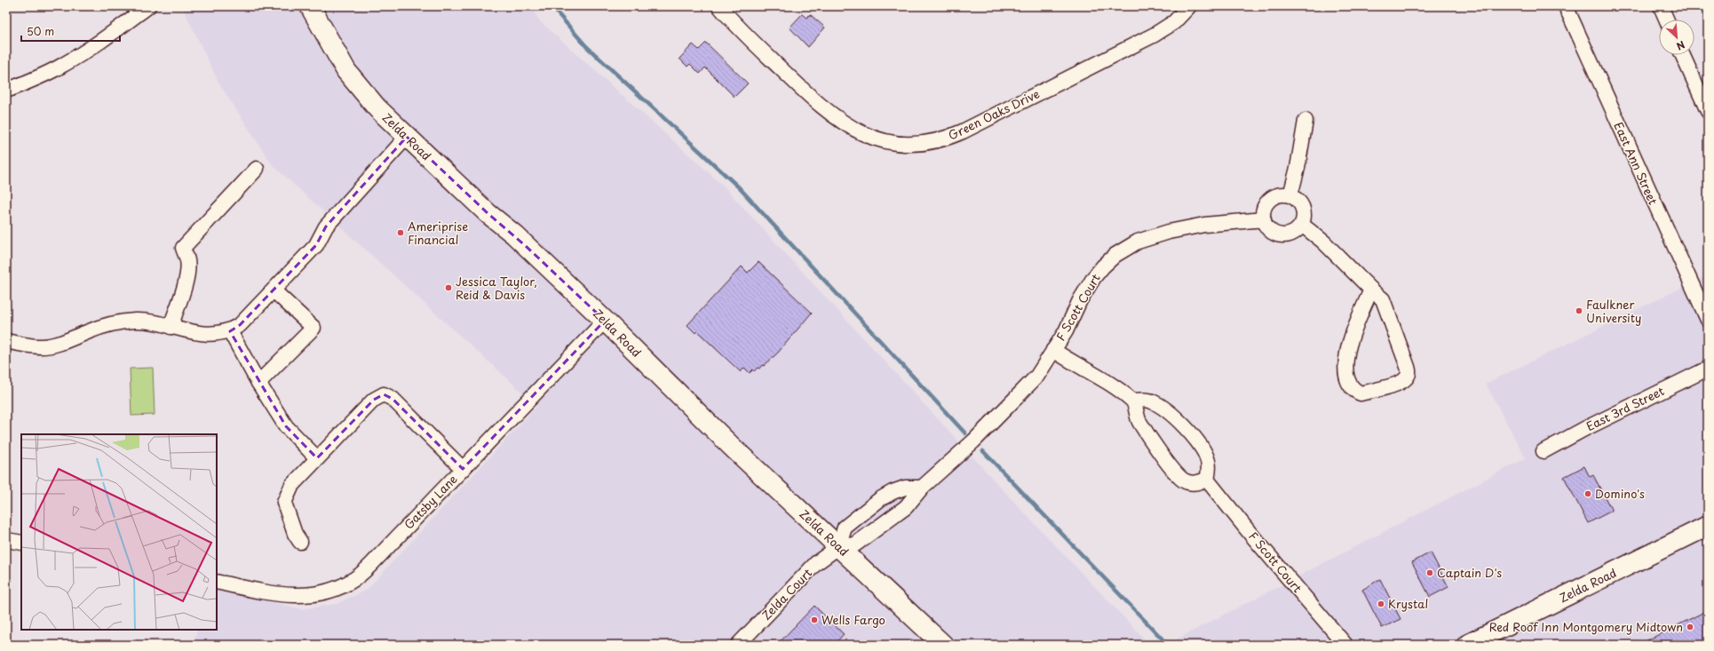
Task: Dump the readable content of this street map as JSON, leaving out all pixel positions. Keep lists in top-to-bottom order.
{
  "streets": {
    "main road": ["Zelda Road"],
    "street": [
      "Green Oaks Drive",
      "East Ann Street",
      "F Scott Court",
      "East 3rd Street",
      "Gatsby Lane",
      "Zelda Court"
    ]
  },
  "crossings": [
    ["Zelda Road", "F Scott Court"],
    ["Zelda Road", "Gatsby Lane"],
    ["Zelda Road", "Zelda Court"],
    ["F Scott Court", "Zelda Court"]
  ],
  "places": [
    "Ameriprise Financial",
    "Jessica Taylor, Reid & Davis",
    "Faulkner University",
    "Domino's",
    "Captain D's",
    "Krystal",
    "Wells Fargo",
    "Red Roof Inn Montgomery Midtown"
  ],
  "scale_bar": "50 m",
  "north": "bottom right"
}
